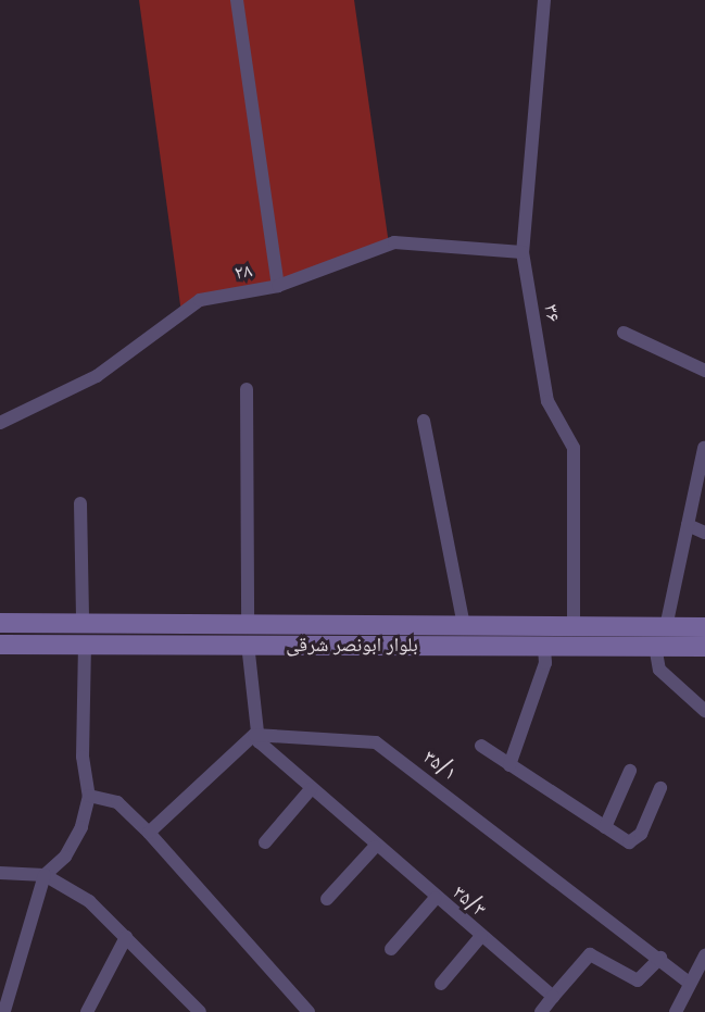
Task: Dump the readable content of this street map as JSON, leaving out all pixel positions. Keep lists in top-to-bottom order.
{
  "streets": {
    "main road": ["بلوار ابونصر شرقی"],
    "street": [
      "۲۸",
      "۳۶",
      "۳۵/۱",
      "۳۵/۳"
    ]
  },
  "crossings": [
    ["۲۸", "۳۶"],
    ["۳۶", "بلوار ابونصر شرقی"],
    ["۳۵/۱", "۳۵/۳"]
  ]
}
